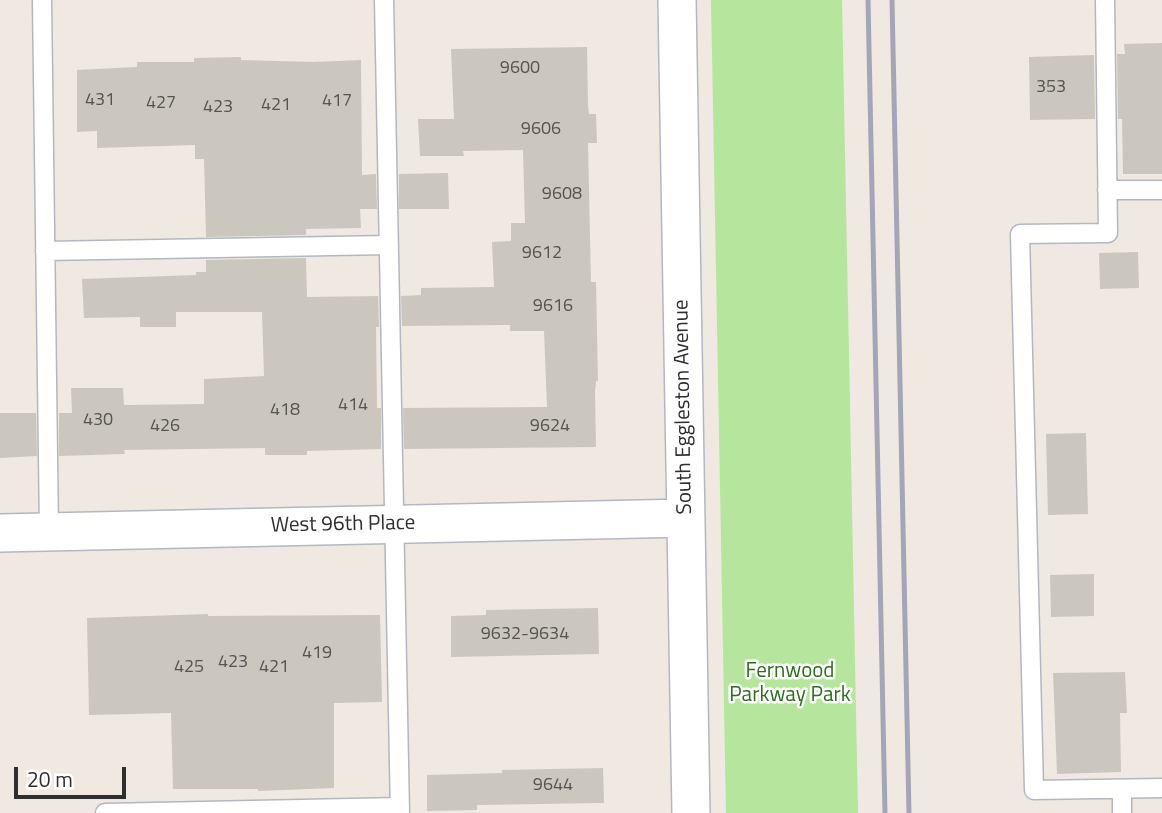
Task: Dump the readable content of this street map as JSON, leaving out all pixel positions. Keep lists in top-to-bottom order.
{
  "streets": {
    "street": ["South Eggleston Avenue", "West 96th Place"]
  },
  "crossings": [
    ["South Eggleston Avenue", "West 96th Place"]
  ],
  "parks": ["Fernwood Parkway Park"],
  "house_numbers": [
    "9600",
    "353",
    "431",
    "417",
    "427",
    "421",
    "423",
    "9606",
    "9608",
    "9612",
    "9616",
    "414",
    "418",
    "430",
    "426",
    "9624",
    "9632-9634",
    "419",
    "423",
    "425",
    "421",
    "9644"
  ],
  "scale_bar": "20 m"
}
